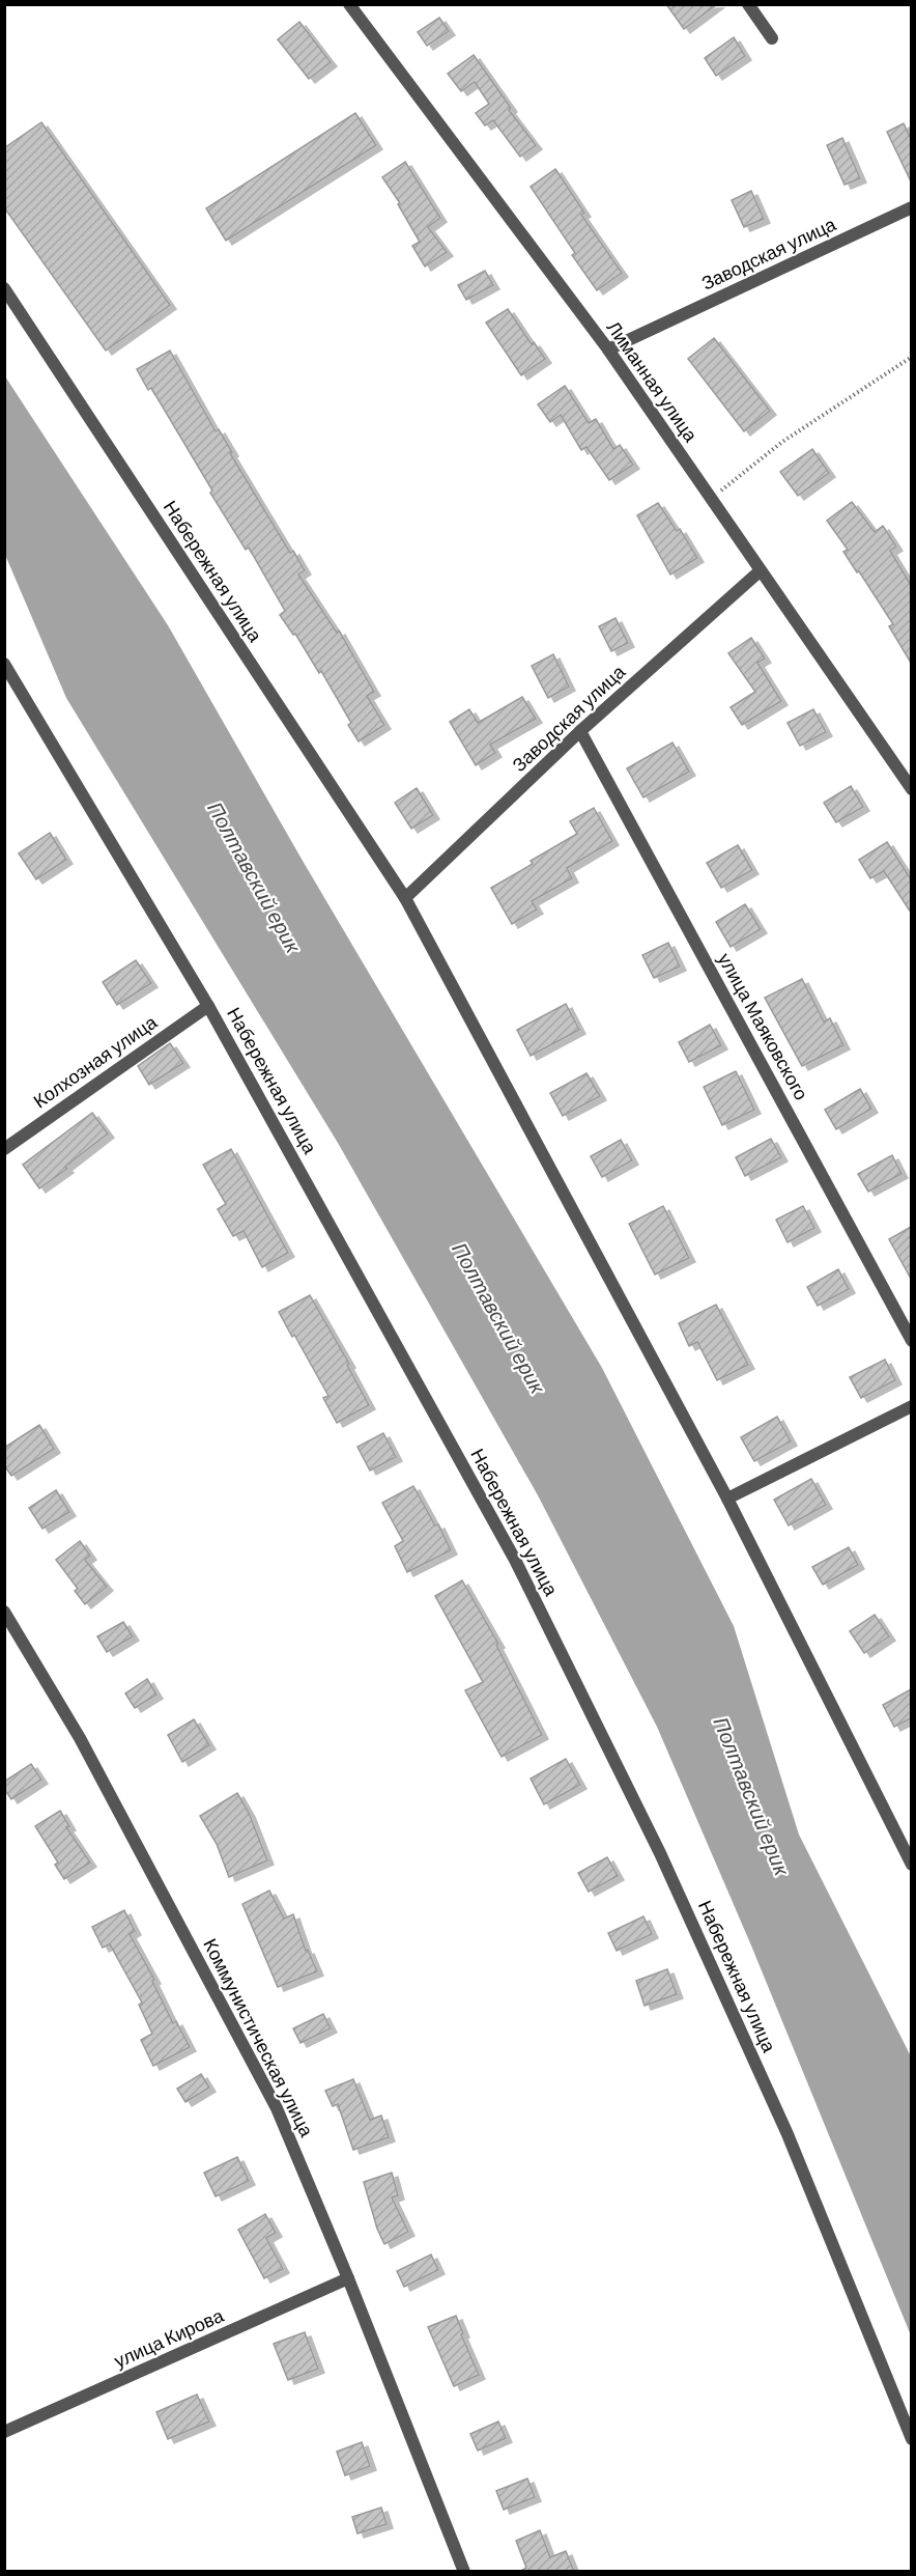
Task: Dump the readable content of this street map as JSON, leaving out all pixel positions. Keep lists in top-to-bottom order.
{
  "streets": {
    "street": [
      "Заводская улица",
      "Лиманная улица",
      "Набережная улица",
      "улица Маяковского",
      "Колхозная улица",
      "Коммунистическая улица",
      "улица Кирова"
    ]
  },
  "crossings": [
    ["Заводская улица", "Лиманная улица"],
    ["Заводская улица", "Набережная улица"],
    ["Заводская улица", "улица Маяковского"],
    ["Набережная улица", "Колхозная улица"],
    ["Коммунистическая улица", "улица Кирова"]
  ],
  "water": ["Полтавский ерик"]
}
